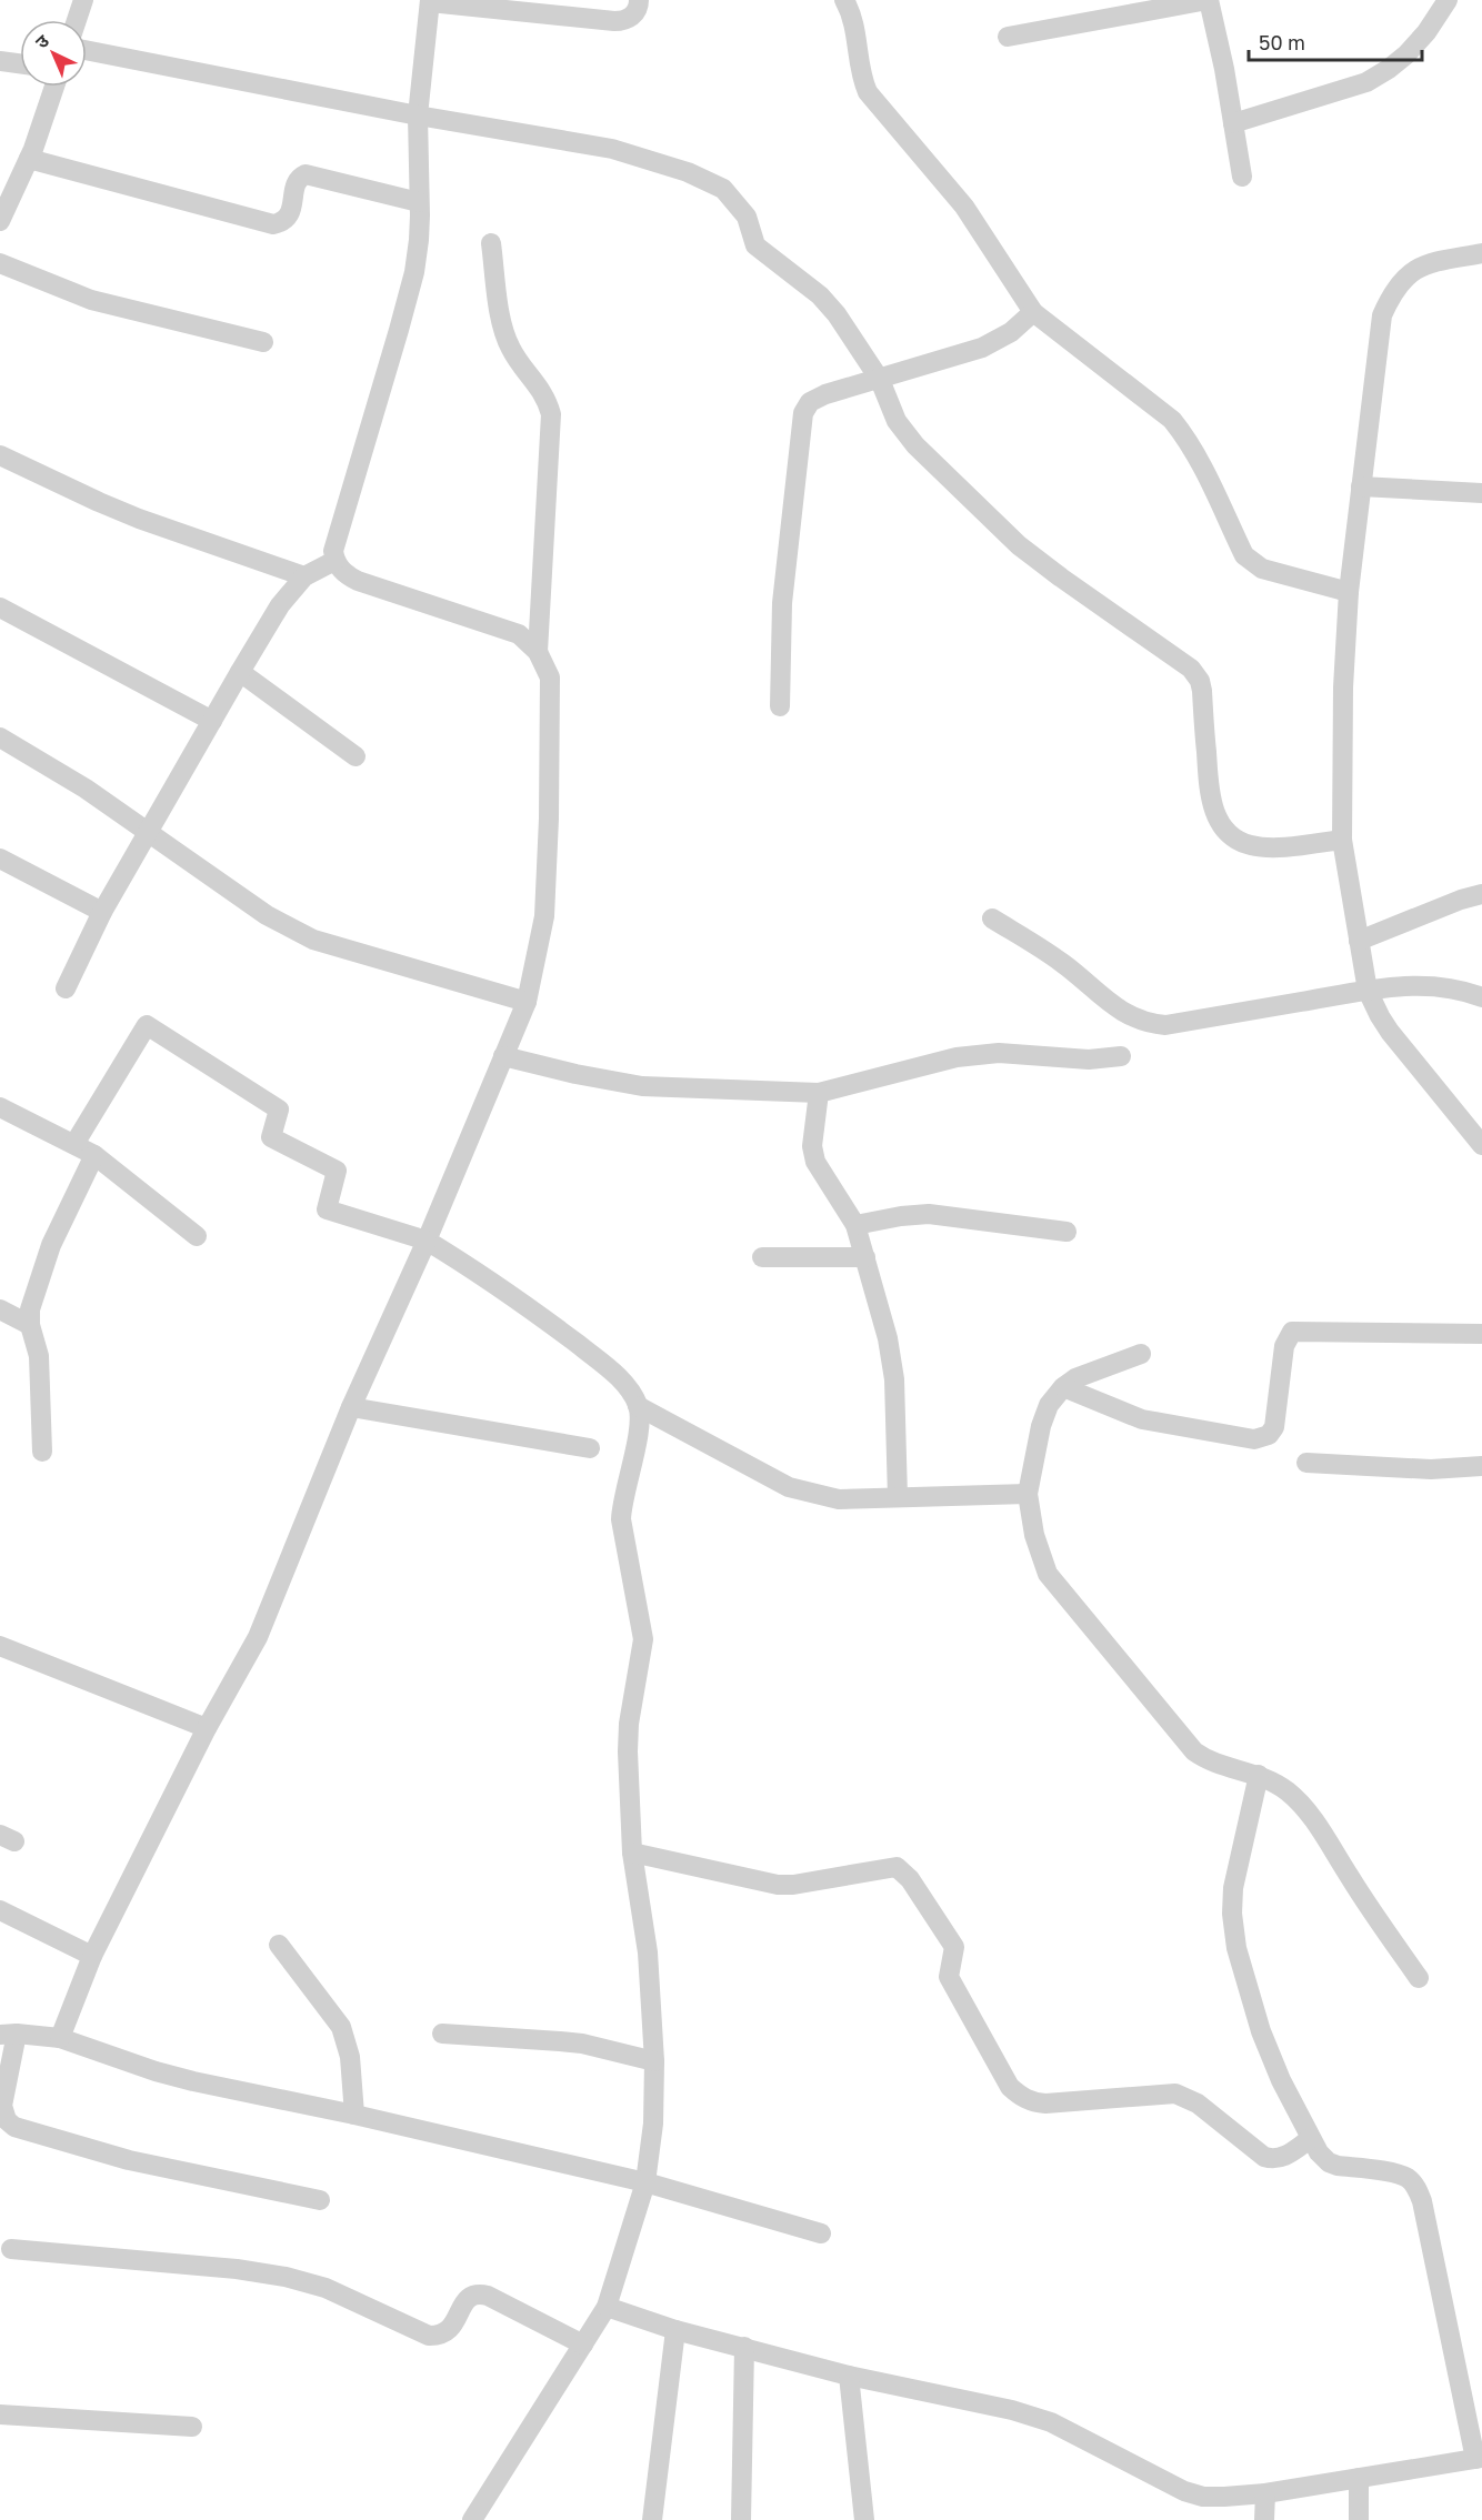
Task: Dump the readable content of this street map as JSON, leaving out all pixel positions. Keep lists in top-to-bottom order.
{
  "scale_bar": "50 m",
  "north": "top left"
}
